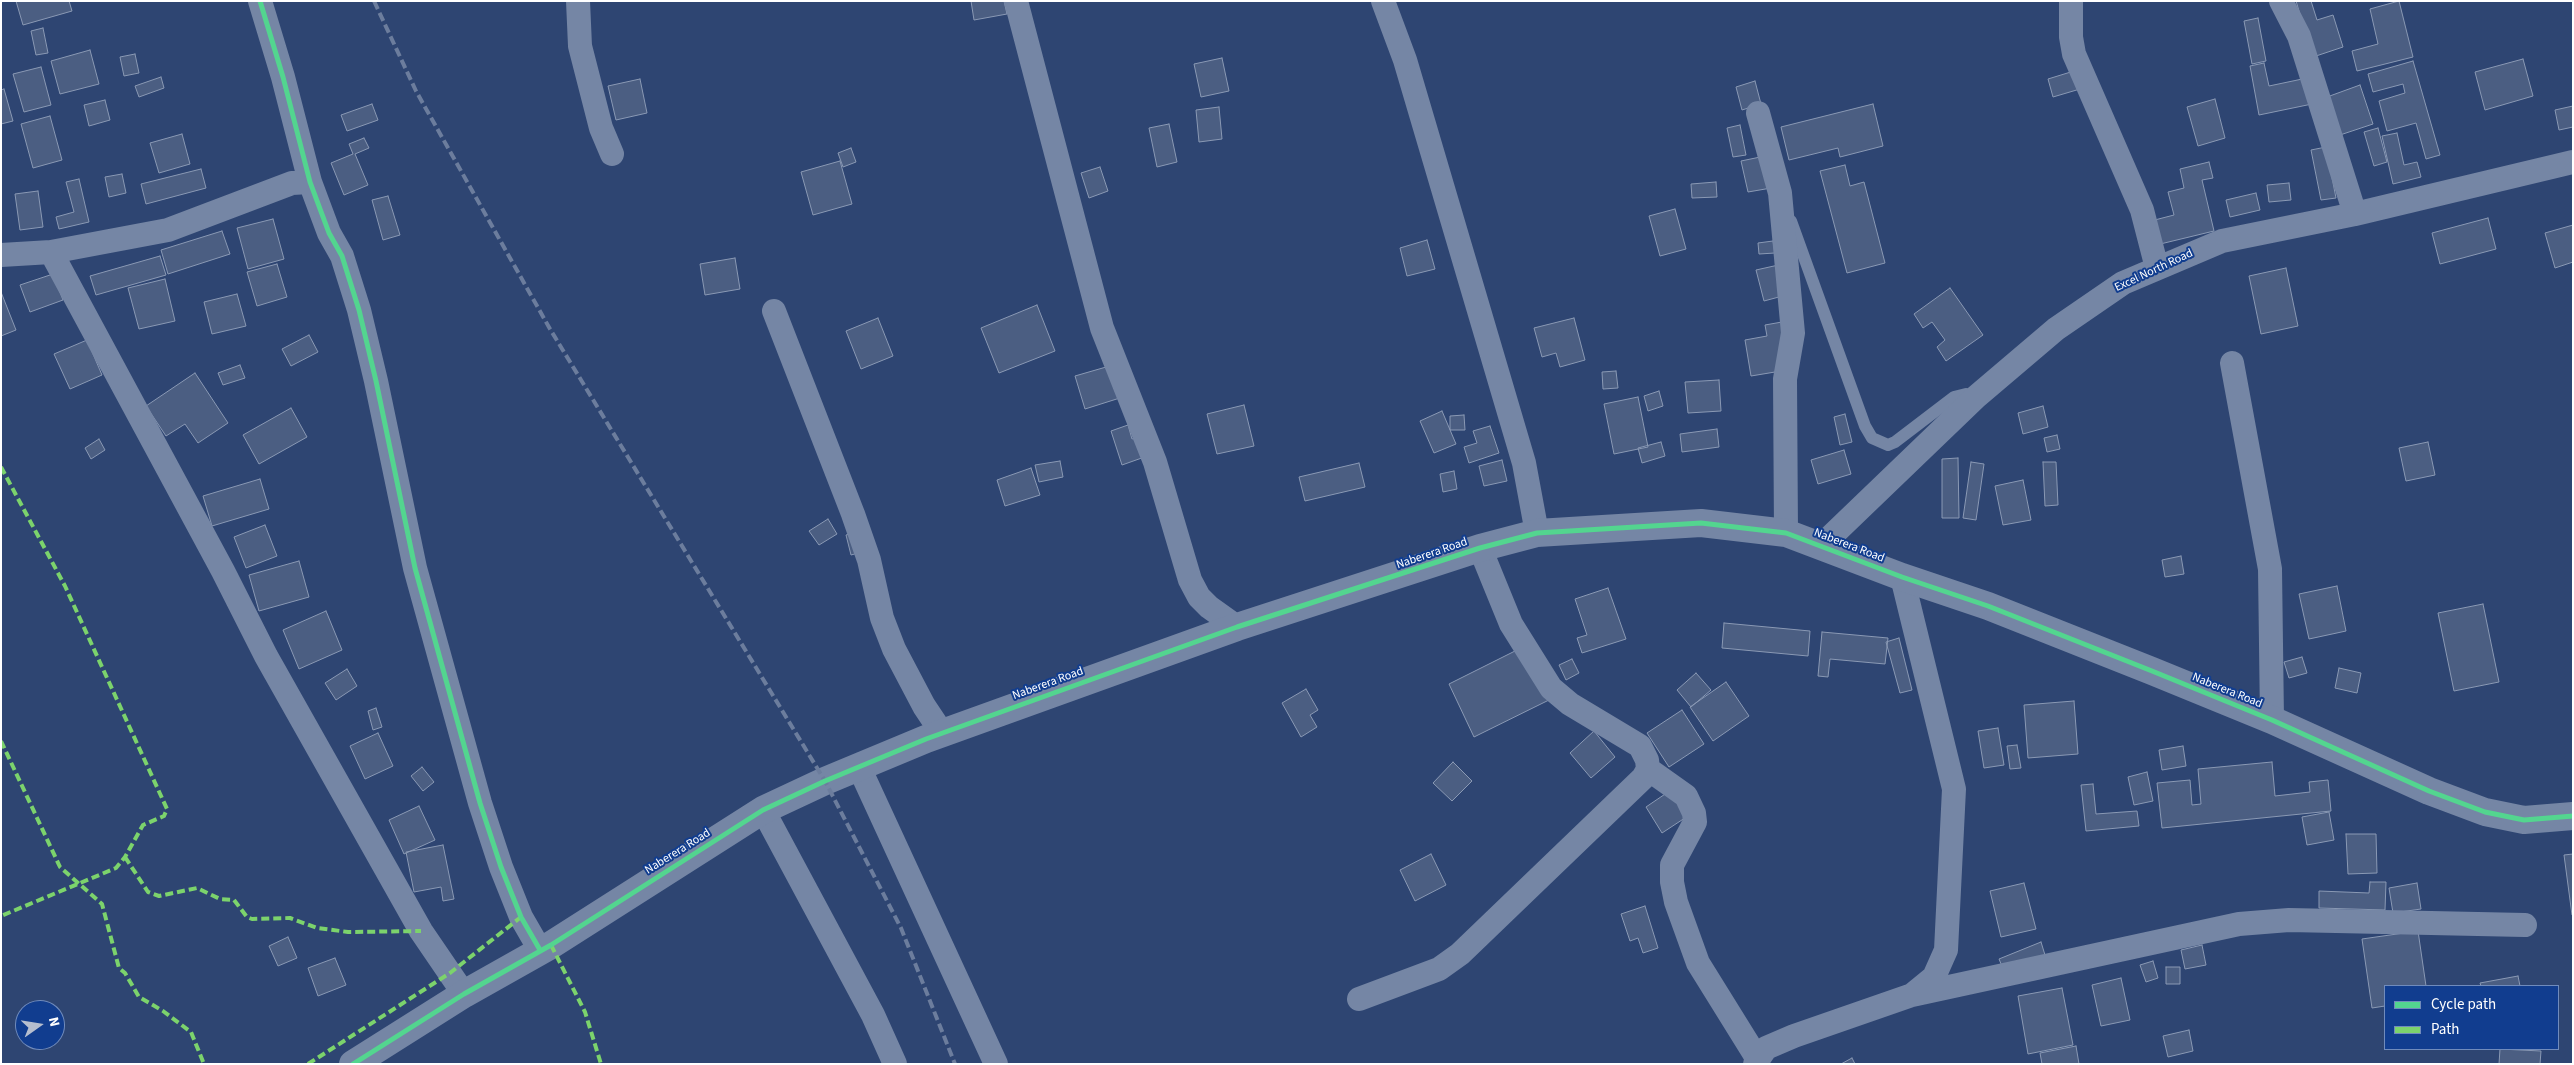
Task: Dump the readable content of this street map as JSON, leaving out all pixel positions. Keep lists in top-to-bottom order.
{
  "streets": {
    "street": ["Excel North Road", "Naberera Road"]
  },
  "crossings": [
    ["Excel North Road", "Naberera Road"]
  ],
  "legend": ["Cycle path", "Path"],
  "north": "right"
}
